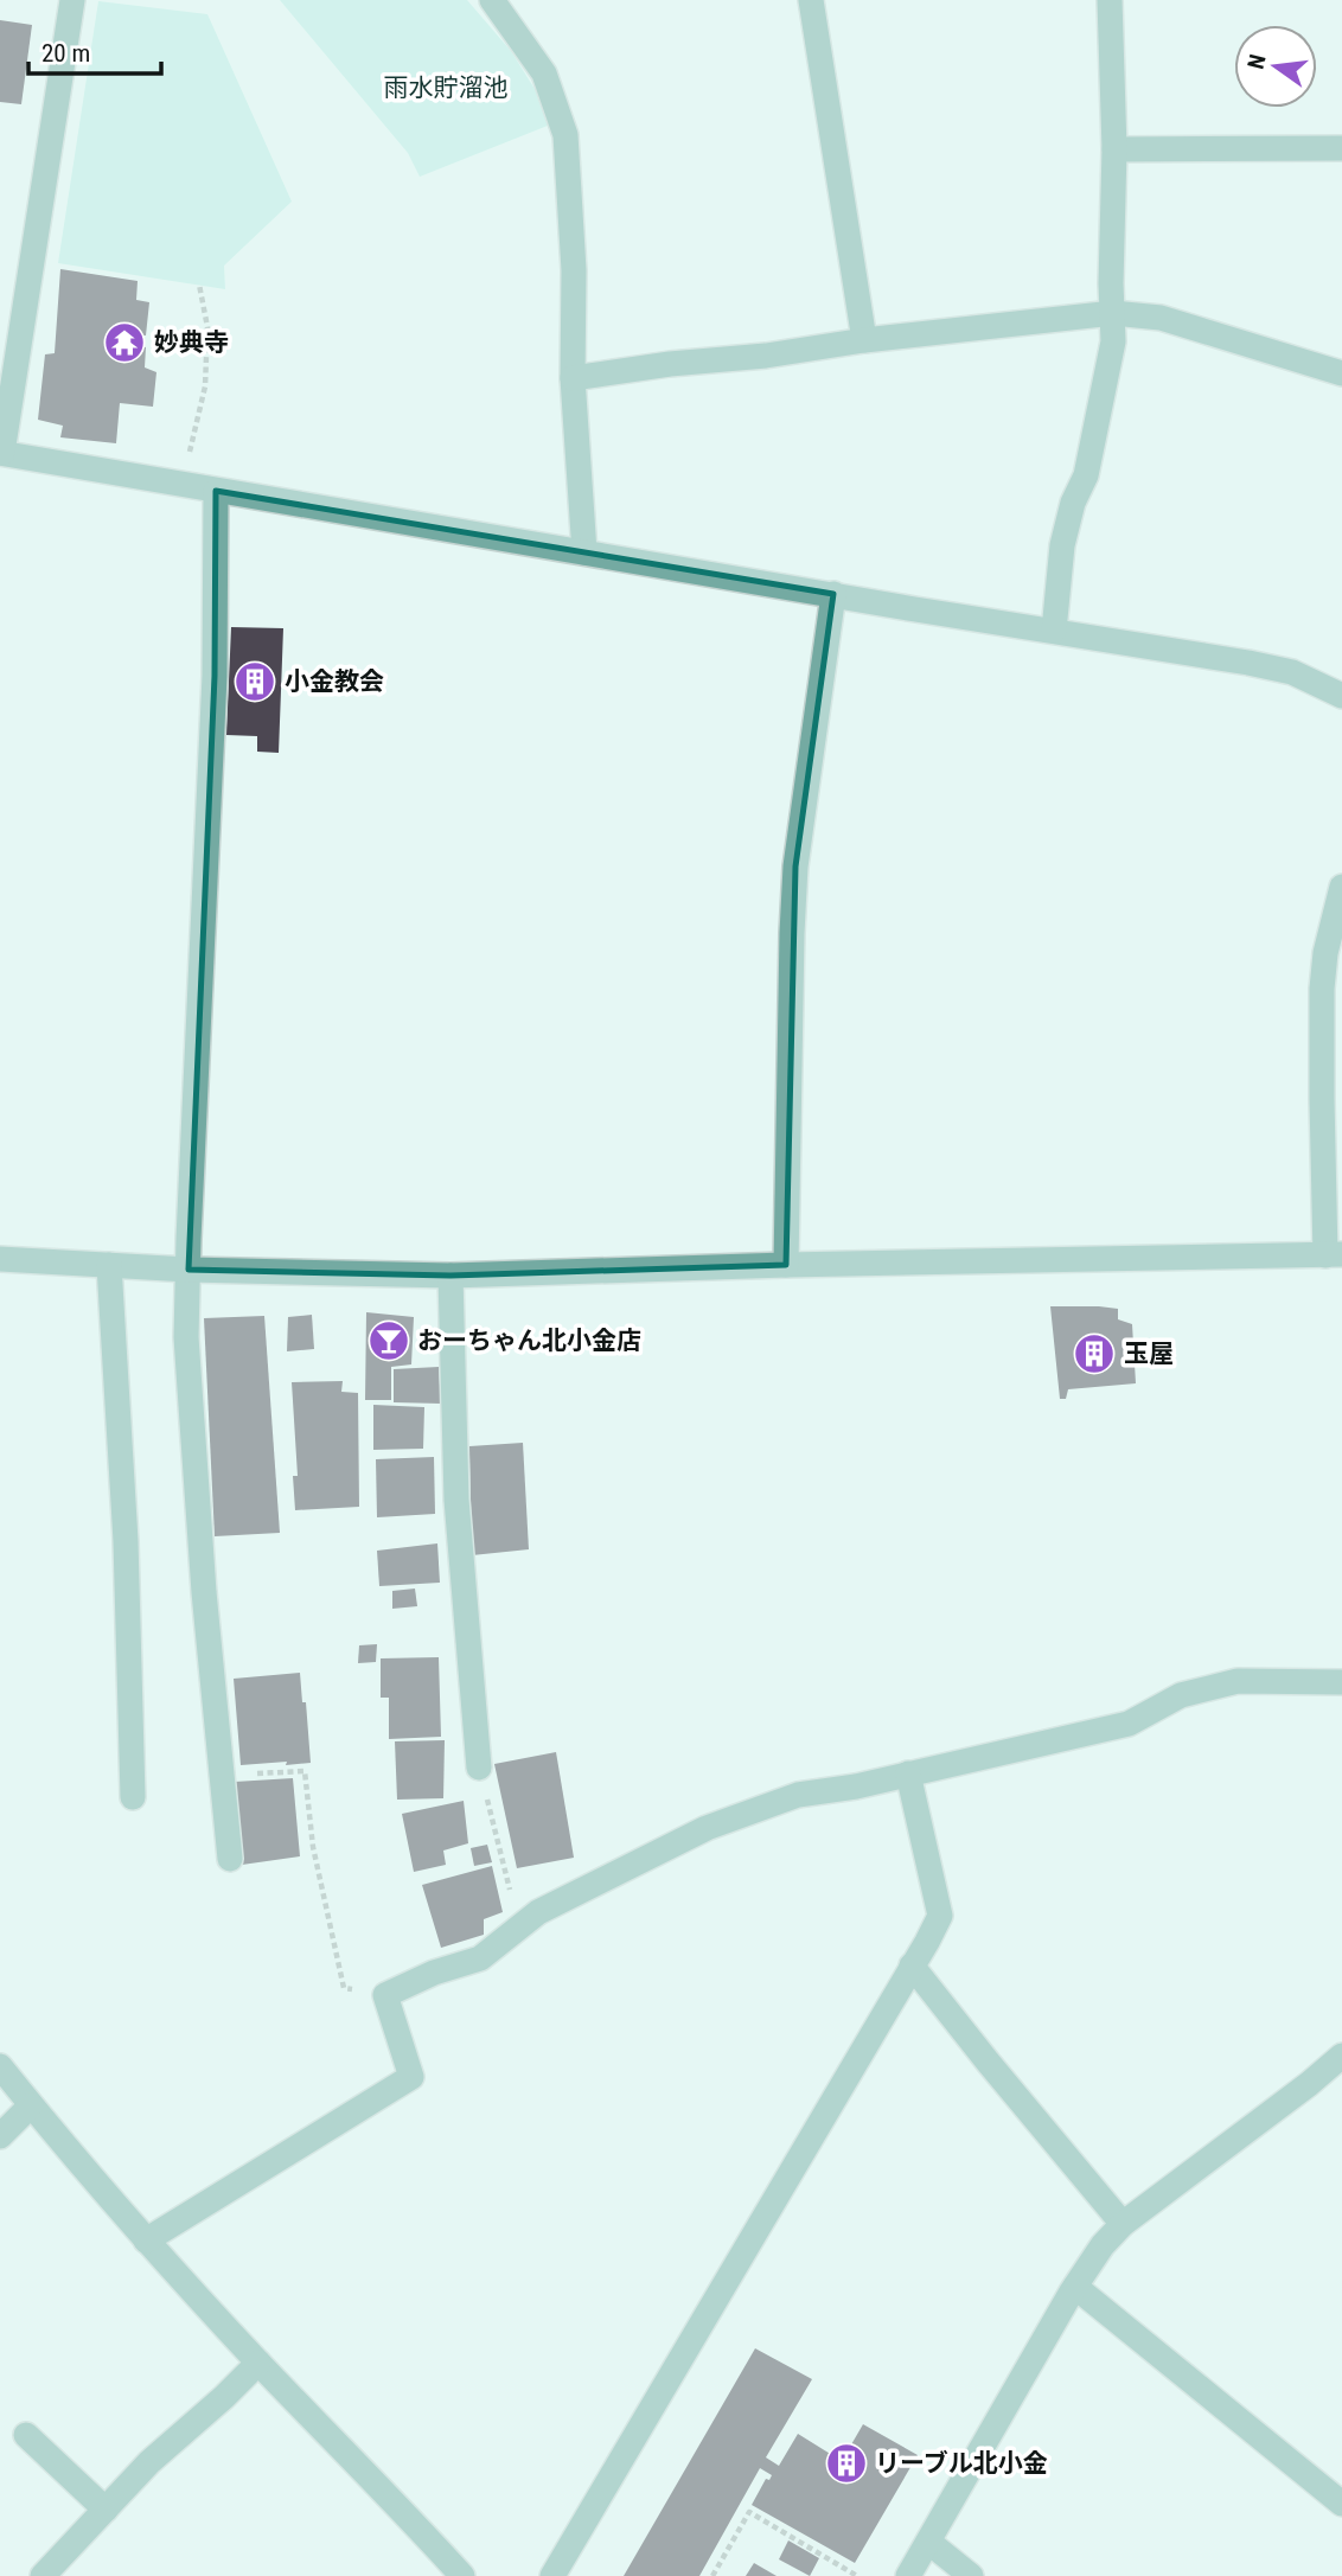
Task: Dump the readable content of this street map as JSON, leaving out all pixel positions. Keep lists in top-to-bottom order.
{
  "parks": ["雨水貯溜池"],
  "places": {
    "temple": ["妙典寺"],
    "building": ["小金教会", "玉屋", "リーブル北小金"],
    "bar": ["おーちゃん北小金店"]
  },
  "scale_bar": "20 m",
  "north": "left"
}
